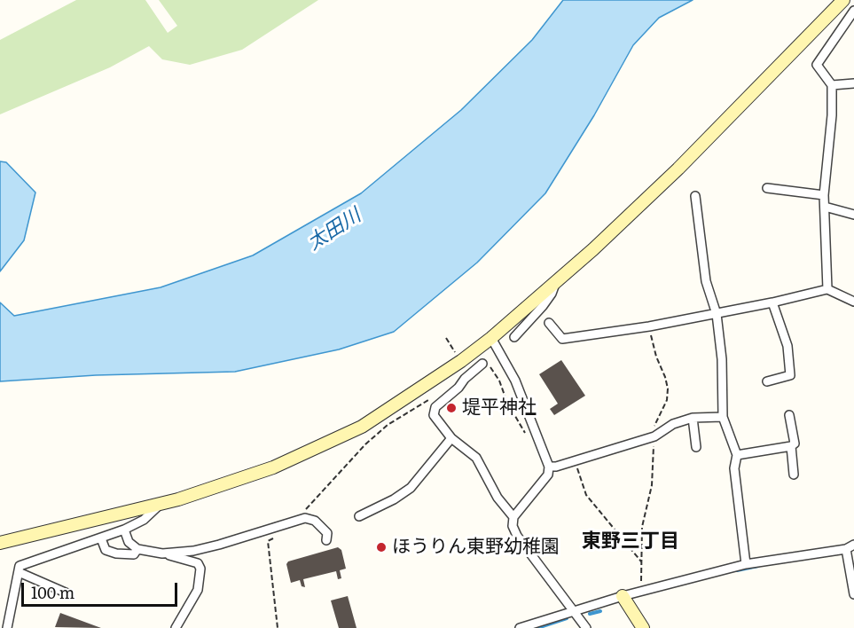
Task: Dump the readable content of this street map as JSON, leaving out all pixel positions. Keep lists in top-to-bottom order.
{
  "districts": ["東野三丁目"],
  "water": ["太田川"],
  "places": ["堤平神社", "ほうりん東野幼稚園"],
  "scale_bar": "100 m"
}
